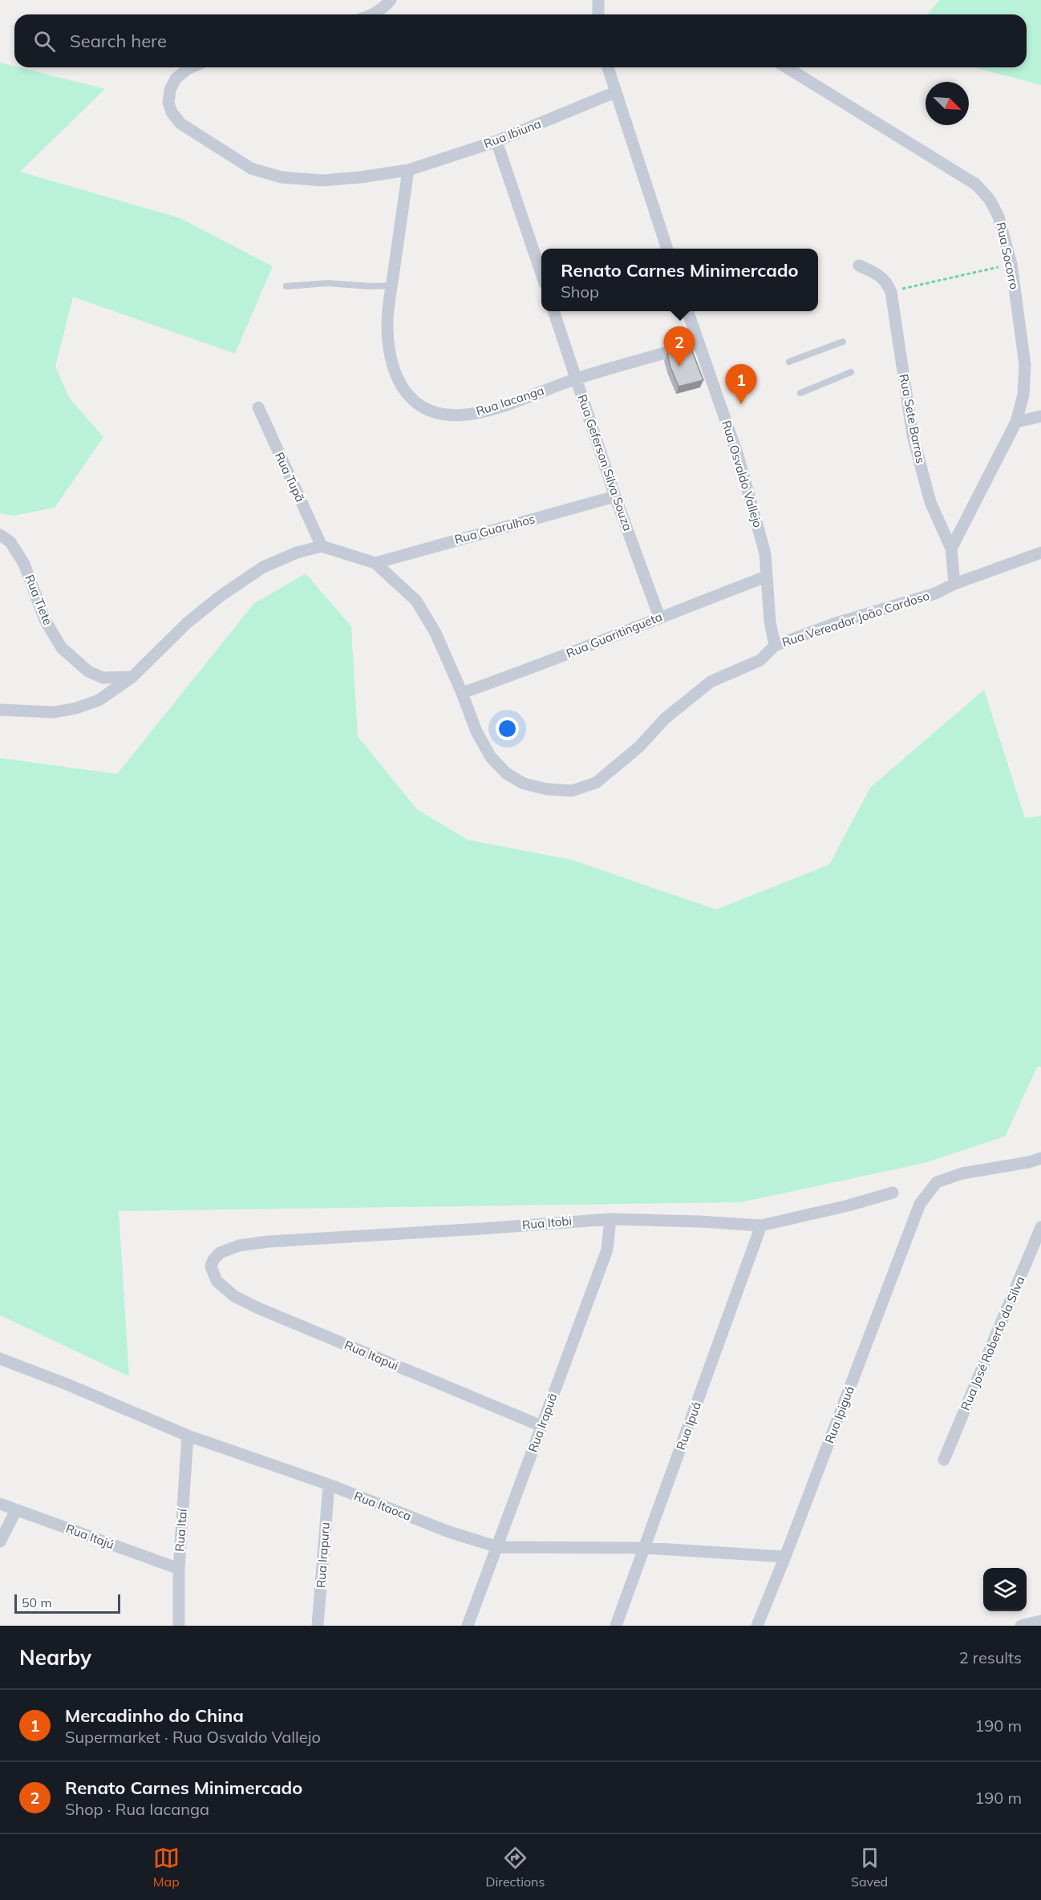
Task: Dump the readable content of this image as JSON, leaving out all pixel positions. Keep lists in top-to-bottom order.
{
  "streets": {
    "street": [
      "Rua Ibiuna",
      "Rua Socorro",
      "Rua Iacanga",
      "Rua Sete Barras",
      "Rua Geferson Silva Souza",
      "Rua Osvaldo Vallejo",
      "Rua Tupã",
      "Rua Guarulhos",
      "Rua Tiete",
      "Rua Vereador João Cardoso",
      "Rua Guaritingueta",
      "Rua Itobi",
      "Rua José Roberto da Silva",
      "Rua Itapui",
      "Rua Ipiguá",
      "Rua Irapuã",
      "Rua Ipuá",
      "Rua Itaoca",
      "Rua Itaí",
      "Rua Itajú",
      "Rua Irapuru"
    ]
  },
  "crossings": [
    ["Rua Ibiuna", "Rua Iacanga"],
    ["Rua Socorro", "Rua Sete Barras"],
    ["Rua Iacanga", "Rua Geferson Silva Souza"],
    ["Rua Iacanga", "Rua Osvaldo Vallejo"],
    ["Rua Sete Barras", "Rua Vereador João Cardoso"],
    ["Rua Geferson Silva Souza", "Rua Guarulhos"],
    ["Rua Geferson Silva Souza", "Rua Guaritingueta"],
    ["Rua Osvaldo Vallejo", "Rua Vereador João Cardoso"],
    ["Rua Osvaldo Vallejo", "Rua Guaritingueta"],
    ["Rua Guarulhos", "Rua Vereador João Cardoso"],
    ["Rua Vereador João Cardoso", "Rua Guaritingueta"],
    ["Rua Itobi", "Rua Itapui"],
    ["Rua Itobi", "Rua Irapuã"],
    ["Rua Itobi", "Rua Ipuá"],
    ["Rua Itapui", "Rua Irapuã"],
    ["Rua Ipiguá", "Rua Itaoca"],
    ["Rua Irapuã", "Rua Itaoca"],
    ["Rua Ipuá", "Rua Itaoca"],
    ["Rua Itaoca", "Rua Itaí"],
    ["Rua Itaoca", "Rua Irapuru"],
    ["Rua Itaí", "Rua Itajú"]
  ],
  "scale_bar": "50 m",
  "north": "bottom right",
  "page": {
    "search": "Search here",
    "popup": ["Renato Carnes Minimercado", "Shop"],
    "pins": ["2", "1"],
    "scale": "50 m",
    "heading": ["Nearby", "2 results"],
    "list": [
      {
        "mark": "1",
        "name": "Mercadinho do China",
        "note": "Supermarket · Rua Osvaldo Vallejo",
        "value": "190 m"
      },
      {
        "mark": "2",
        "name": "Renato Carnes Minimercado",
        "note": "Shop · Rua Iacanga",
        "value": "190 m"
      }
    ],
    "nav": ["Map", "Directions", "Saved"]
  }
}
